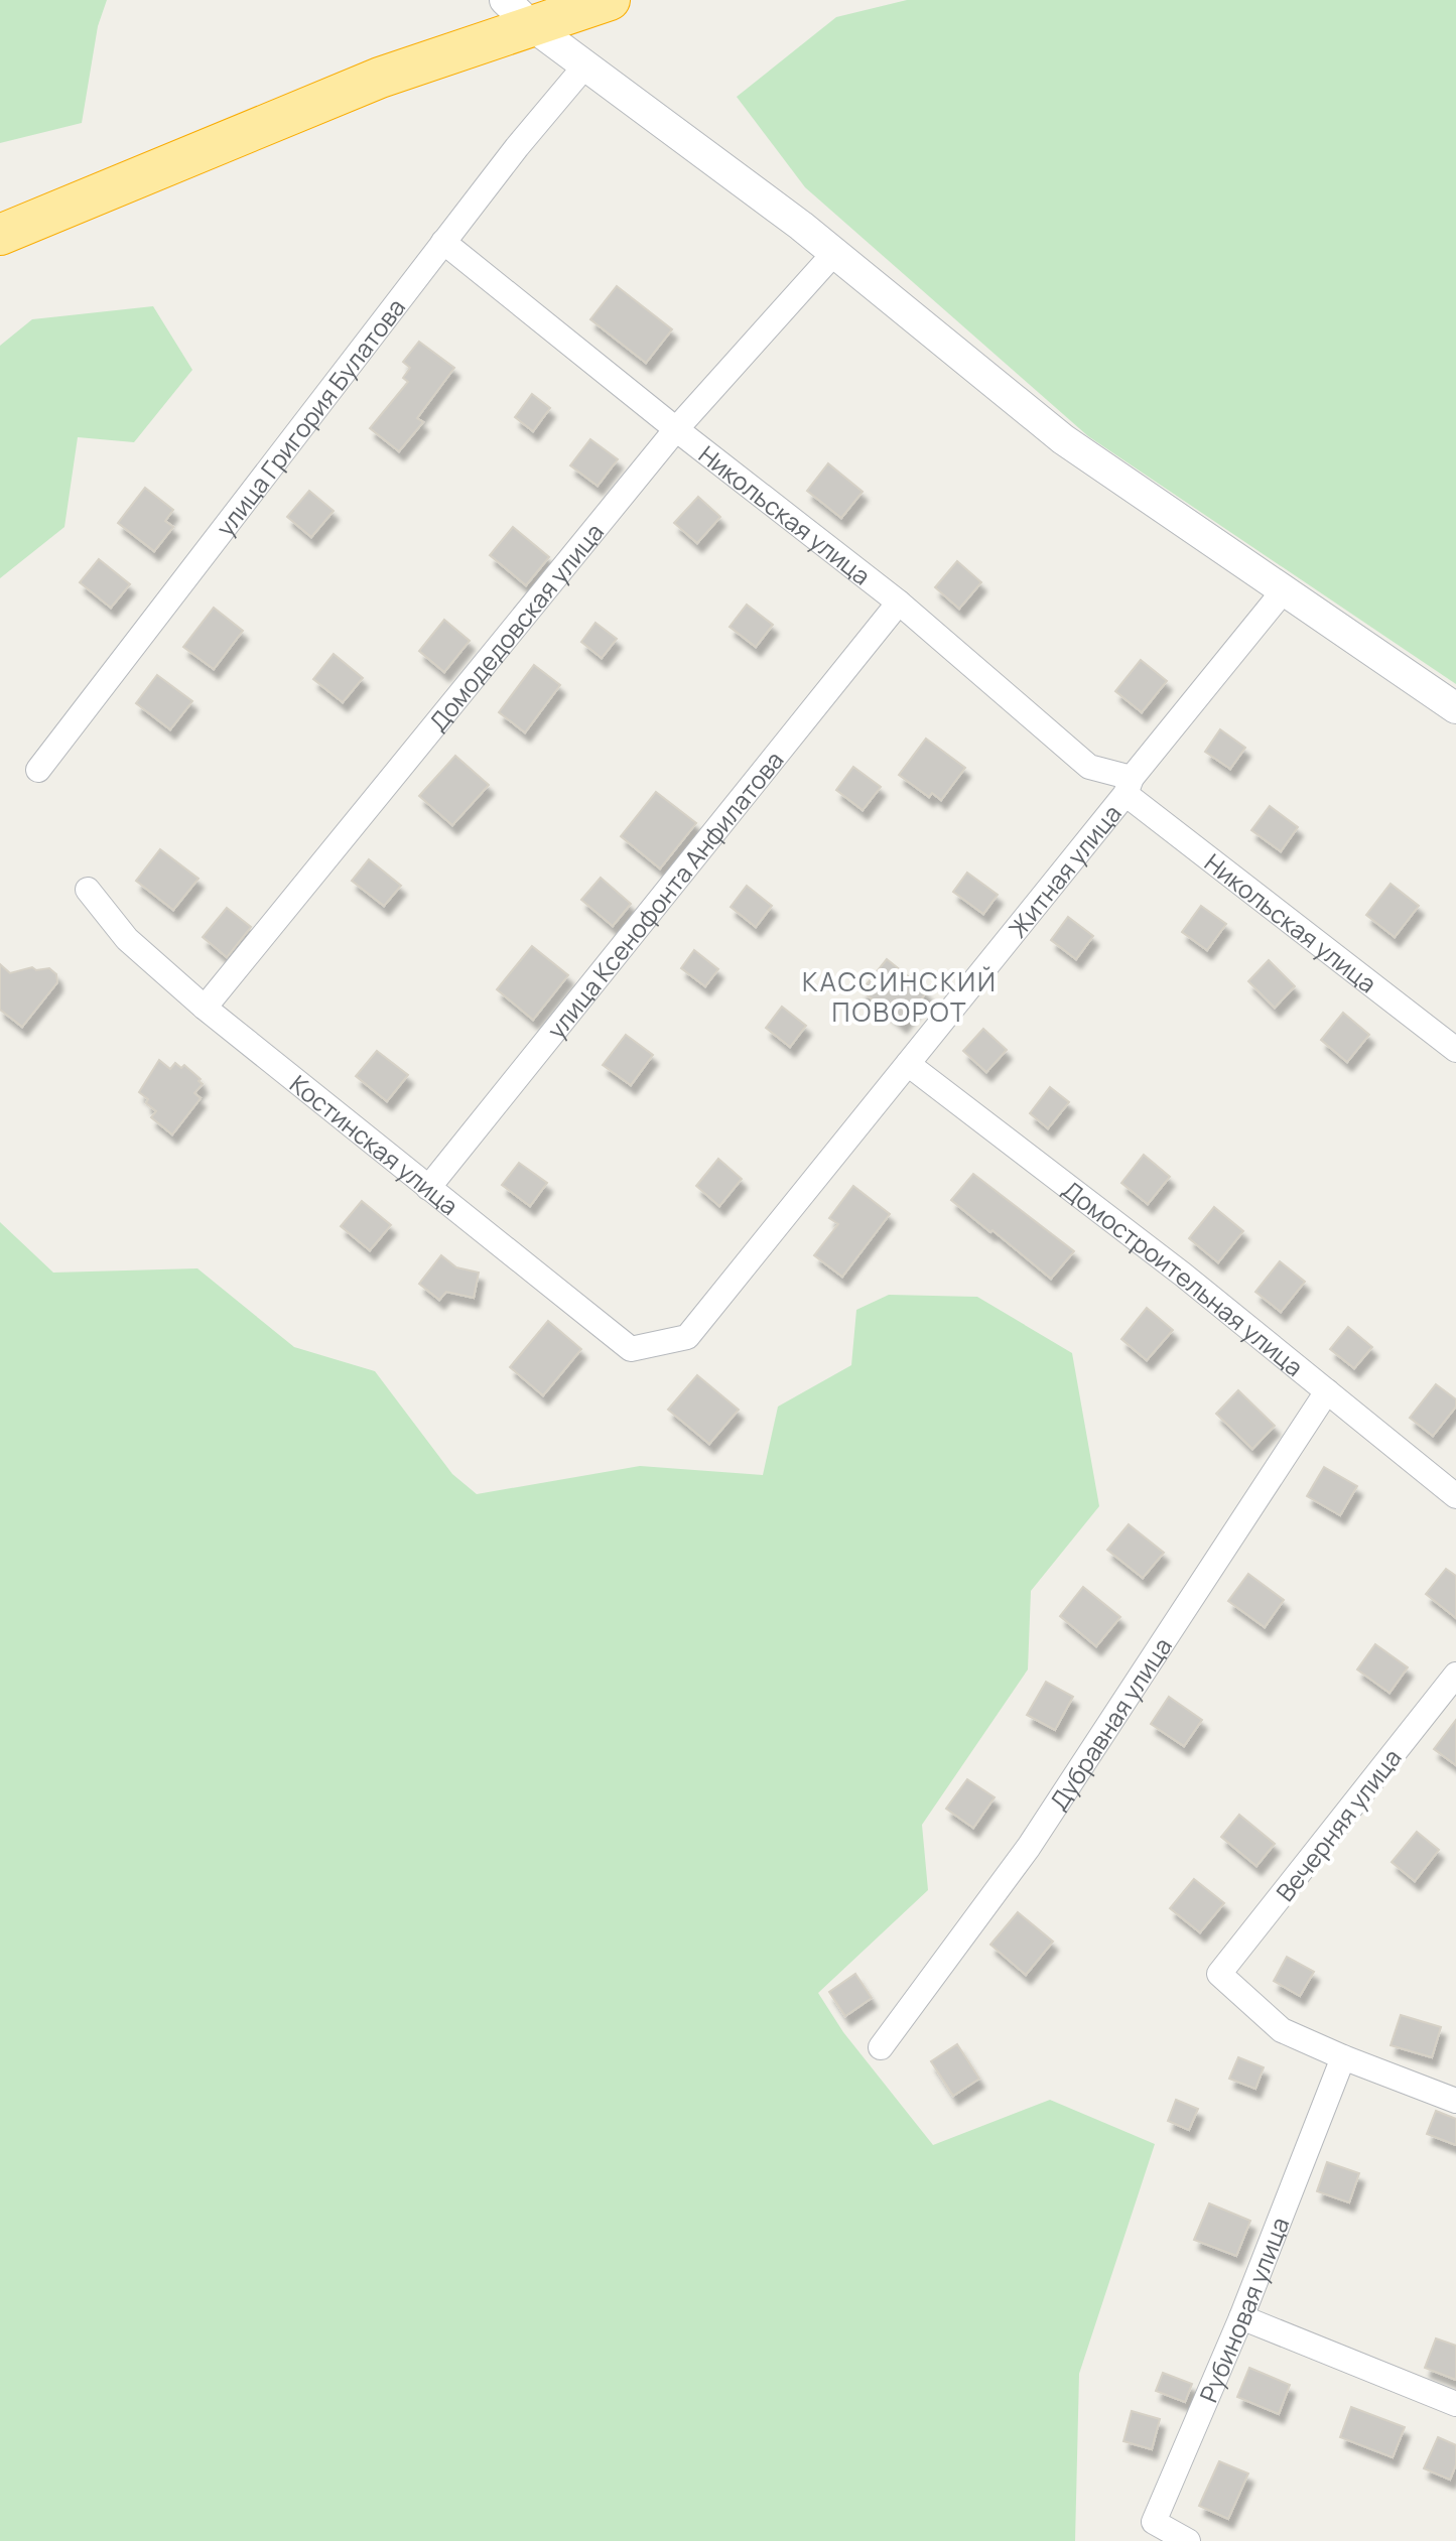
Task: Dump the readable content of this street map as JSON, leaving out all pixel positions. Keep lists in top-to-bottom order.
{
  "streets": {
    "street": [
      "улица Григория Булатова",
      "Никольская улица",
      "Домодедовская улица",
      "Житная улица",
      "улица Ксенофонта Анфилатова",
      "Костинская улица",
      "Домостроительная улица",
      "Дубравная улица",
      "Вечерняя улица",
      "Рубиновая улица"
    ]
  },
  "crossings": [
    ["улица Григория Булатова", "Никольская улица"],
    ["Никольская улица", "Домодедовская улица"],
    ["Никольская улица", "Житная улица"],
    ["Никольская улица", "улица Ксенофонта Анфилатова"],
    ["Домодедовская улица", "Костинская улица"],
    ["Житная улица", "Костинская улица"],
    ["Житная улица", "Домостроительная улица"],
    ["улица Ксенофонта Анфилатова", "Костинская улица"],
    ["Домостроительная улица", "Дубравная улица"],
    ["Вечерняя улица", "Рубиновая улица"]
  ],
  "districts": ["КАССИНСКИЙ ПОВОРОТ"]
}
